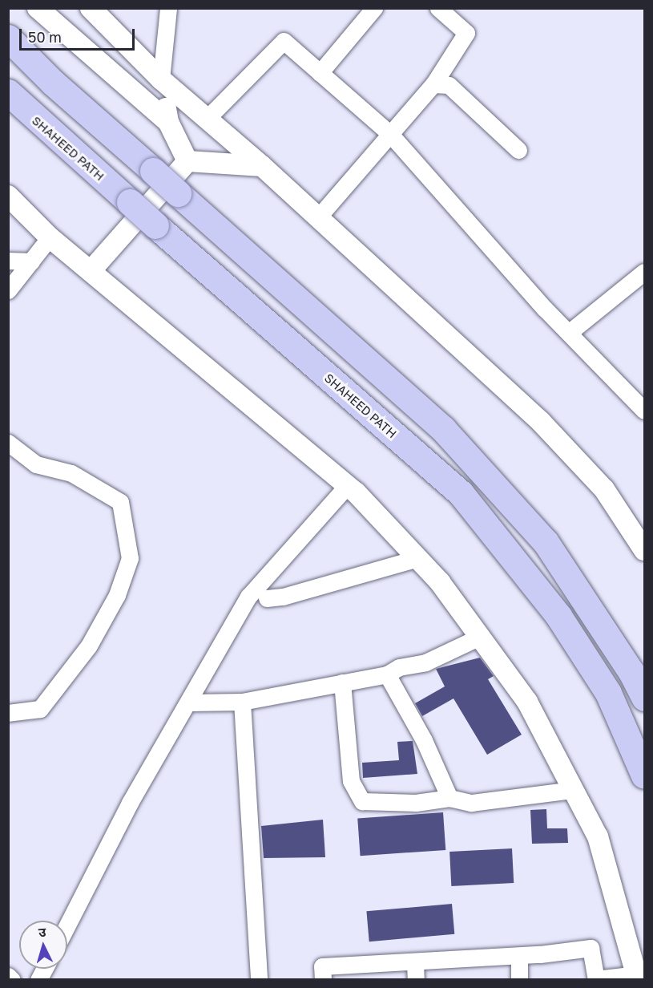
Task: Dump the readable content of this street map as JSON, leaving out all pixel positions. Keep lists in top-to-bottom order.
{
  "streets": {
    "highway": ["SHAHEED PATH"]
  },
  "scale_bar": "50 m",
  "north": "top"
}
